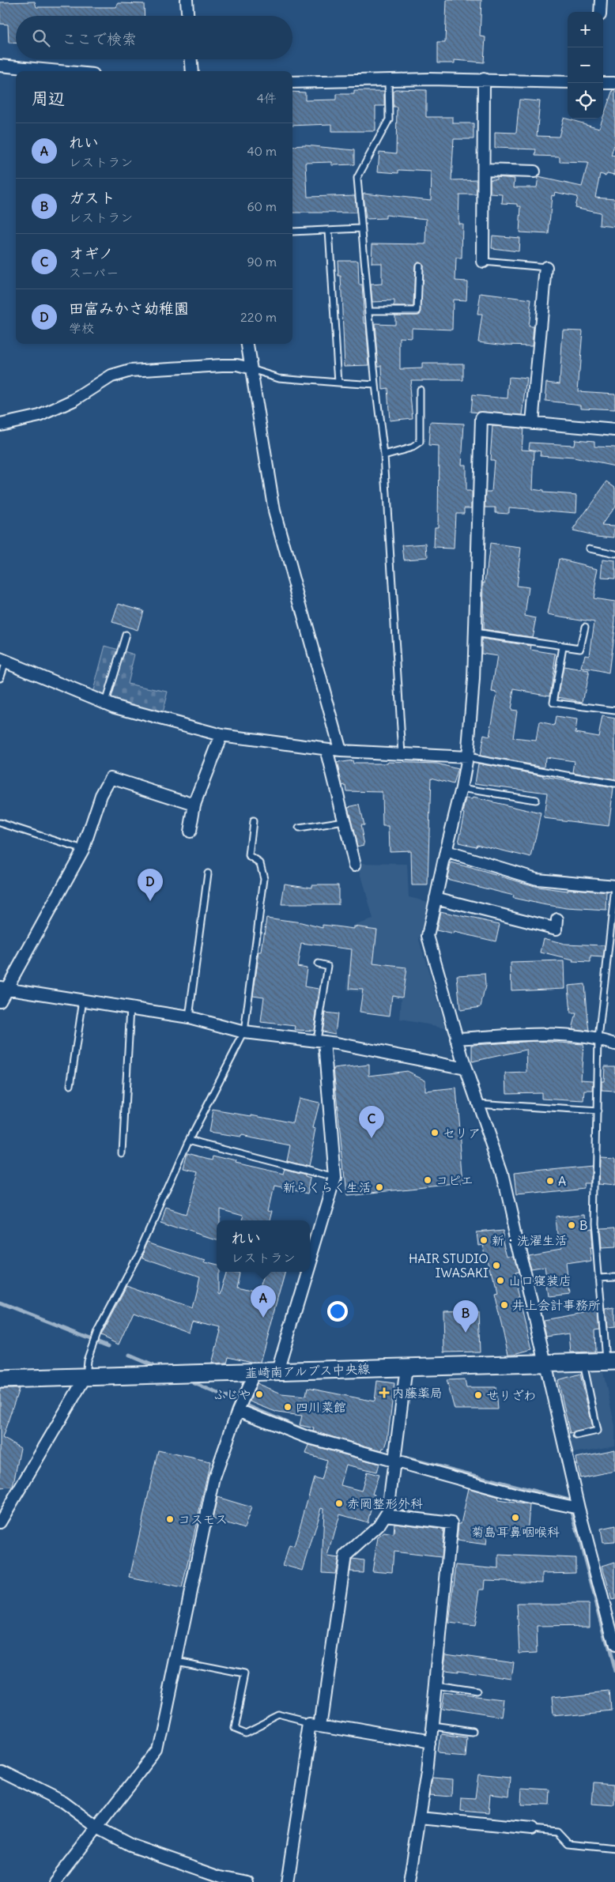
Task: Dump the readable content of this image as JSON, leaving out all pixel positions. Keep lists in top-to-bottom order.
{
  "streets": {
    "main road": ["韮崎南アルプス中央線"]
  },
  "places": {
    "other": [
      "セリア",
      "コピエ",
      "A",
      "新らくらく生活",
      "B",
      "新・洗濯生活",
      "HAIR STUDIO IWASAKI",
      "山口寝装店",
      "井上会計事務所",
      "ふじや",
      "せりざわ",
      "四川菜館",
      "赤岡整形外科",
      "菊島耳鼻咽喉科",
      "コスモス"
    ],
    "health": ["内藤薬局"]
  },
  "page": {
    "map_buttons": ["+", "−"],
    "search": "ここで検索",
    "heading": ["周辺", "4件"],
    "list": [
      {
        "mark": "A",
        "name": "れい",
        "note": "レストラン",
        "value": "40 m"
      },
      {
        "mark": "B",
        "name": "ガスト",
        "note": "レストラン",
        "value": "60 m"
      },
      {
        "mark": "C",
        "name": "オギノ",
        "note": "スーパー",
        "value": "90 m"
      },
      {
        "mark": "D",
        "name": "田富みかさ幼稚園",
        "note": "学校",
        "value": "220 m"
      }
    ],
    "pins": [
      "D",
      "C",
      "A",
      "B"
    ],
    "popup": ["れい", "レストラン"]
  }
}
